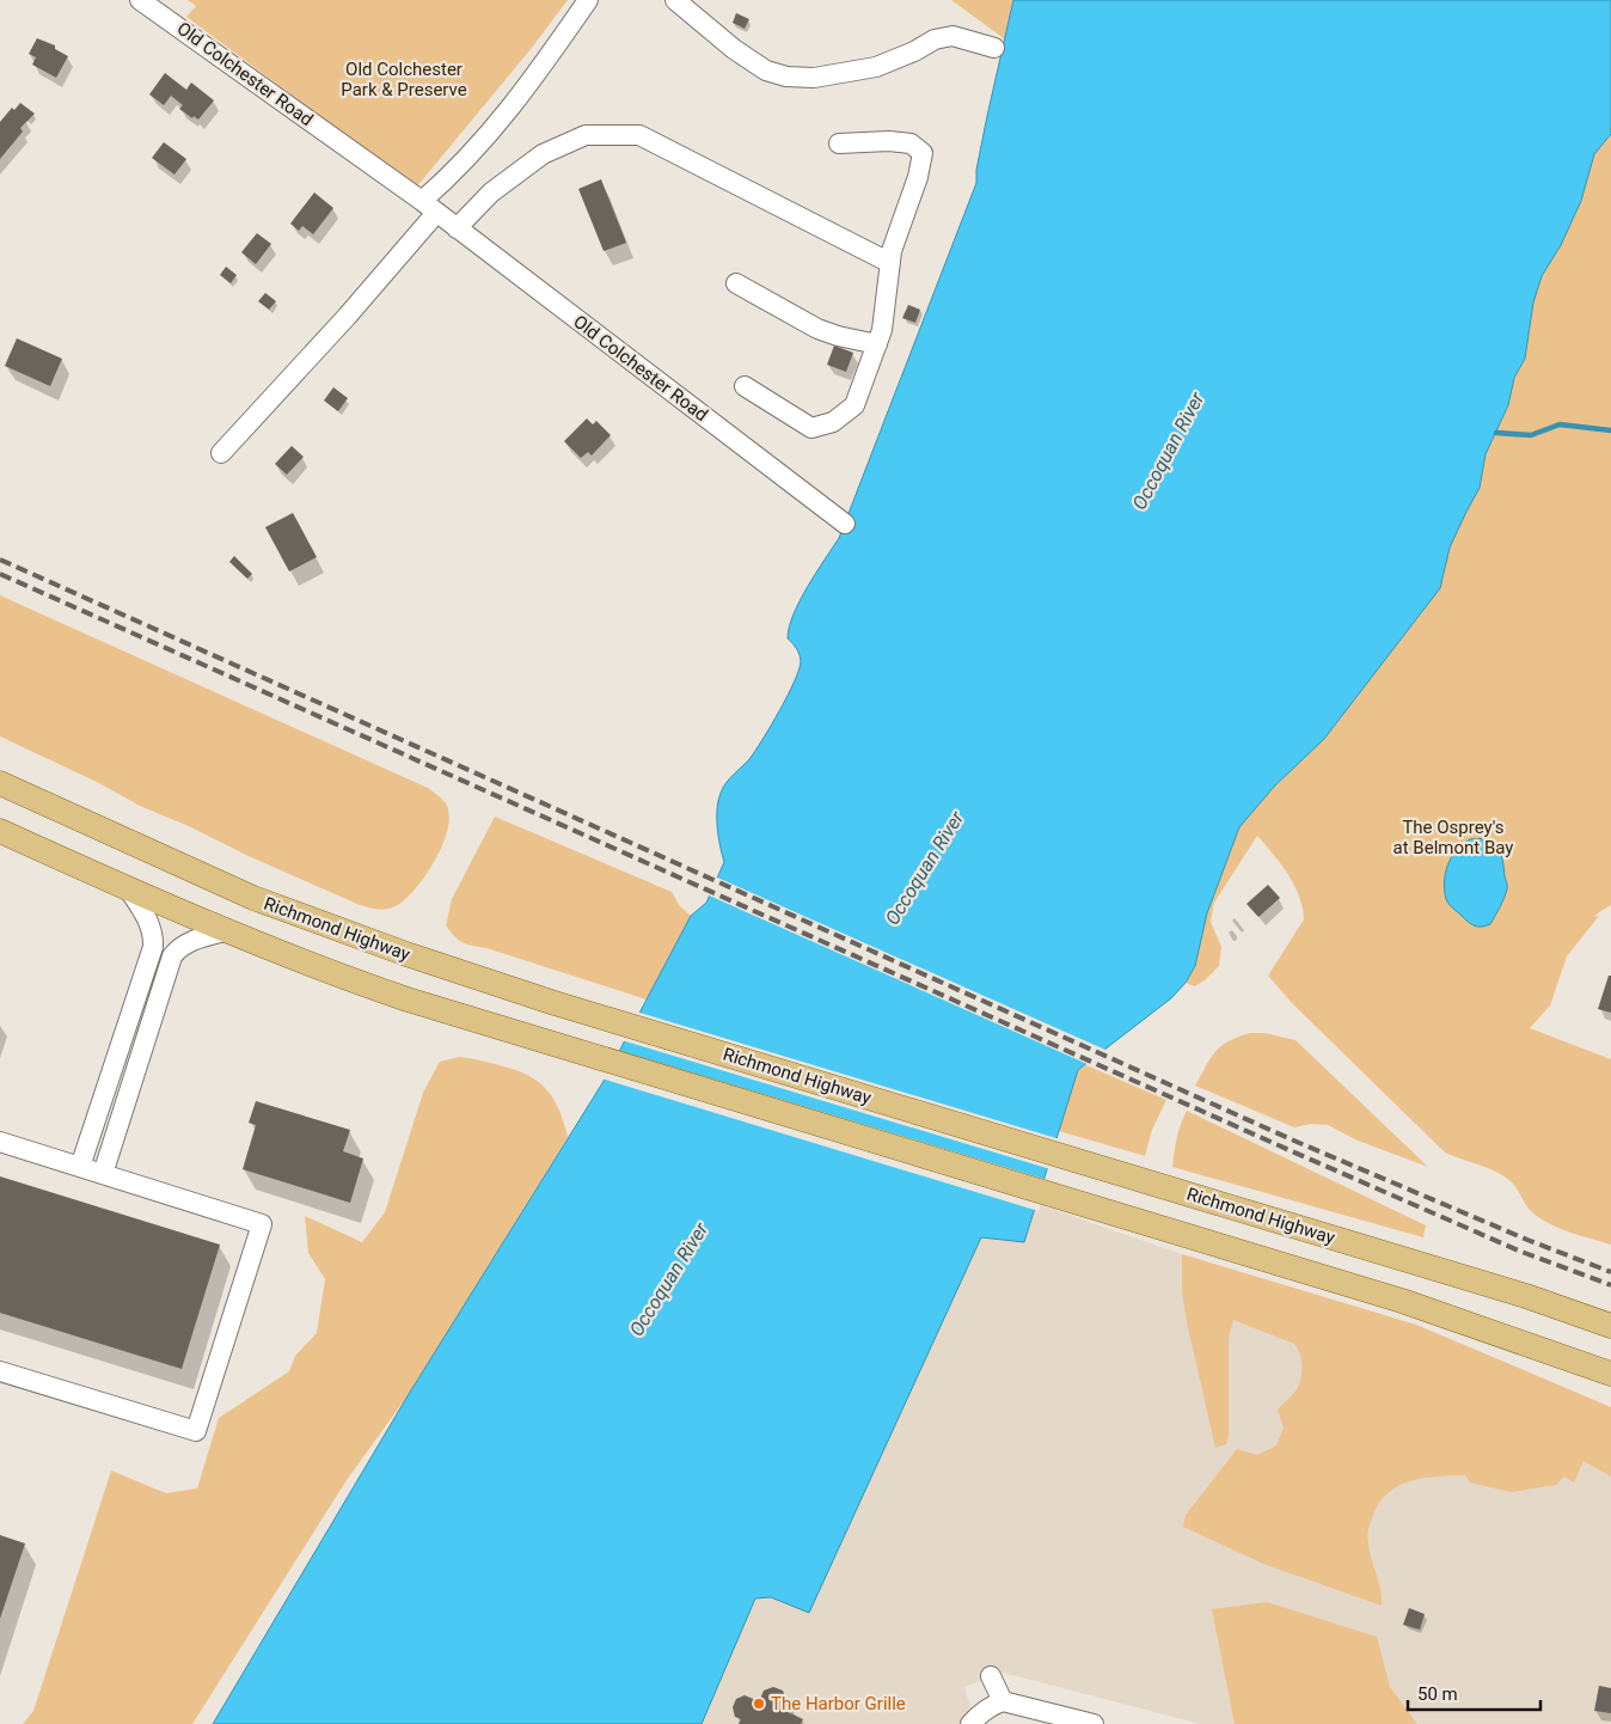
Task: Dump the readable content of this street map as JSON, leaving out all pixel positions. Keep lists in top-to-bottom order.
{
  "streets": {
    "main road": ["Richmond Highway"],
    "street": ["Old Colchester Road"]
  },
  "water": ["Occoquan River"],
  "parks": ["Old Colchester Park & Preserve", "The Osprey's at Belmont Bay"],
  "places": ["The Harbor Grille"],
  "scale_bar": "50 m"
}
